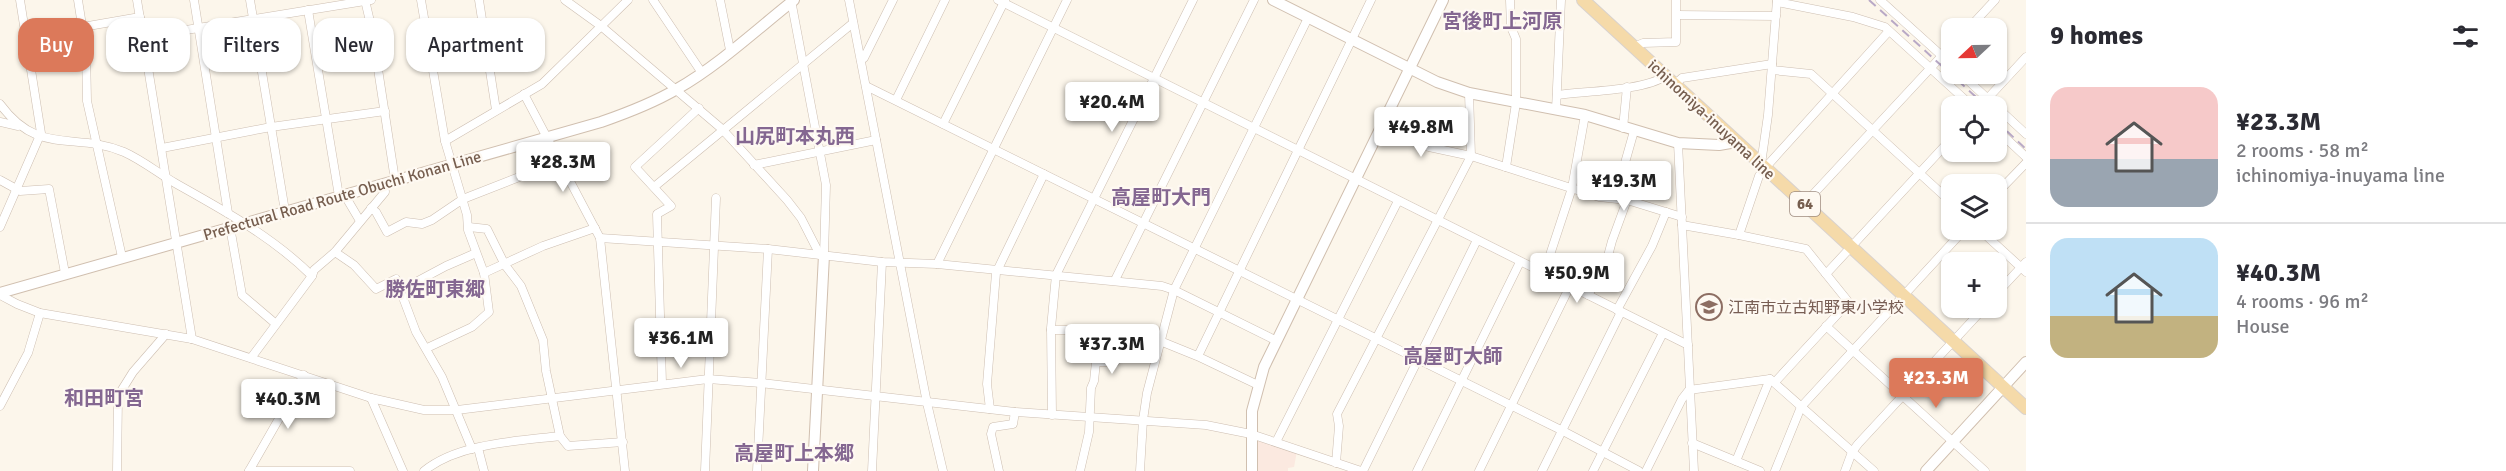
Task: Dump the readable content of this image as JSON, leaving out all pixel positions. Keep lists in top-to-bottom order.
{
  "streets": {
    "main road": ["ichinomiya-inuyama line", "64"],
    "street": ["Prefectural Road Route Obuchi Konan Line"]
  },
  "districts": [
    "宮後町上河原",
    "山尻町本丸西",
    "高屋町大門",
    "勝佐町東郷",
    "高屋町大師",
    "和田町宮",
    "高屋町上本郷"
  ],
  "places": {
    "school or university": ["江南市立古知野東小学校"]
  },
  "north": "left",
  "page": {
    "heading": "9 homes",
    "map_buttons": "+",
    "chip": [
      "Buy",
      "Rent",
      "Filters",
      "New",
      "Apartment"
    ],
    "list": [
      {
        "name": "¥23.3M",
        "note": "2 rooms · 58 m² · ichinomiya-inuyama line"
      },
      {
        "name": "¥40.3M",
        "note": "4 rooms · 96 m² · House"
      }
    ],
    "price": [
      "¥20.4M",
      "¥49.8M",
      "¥28.3M",
      "¥19.3M",
      "¥50.9M",
      "¥36.1M",
      "¥37.3M",
      "¥23.3M",
      "¥40.3M"
    ]
  }
}
